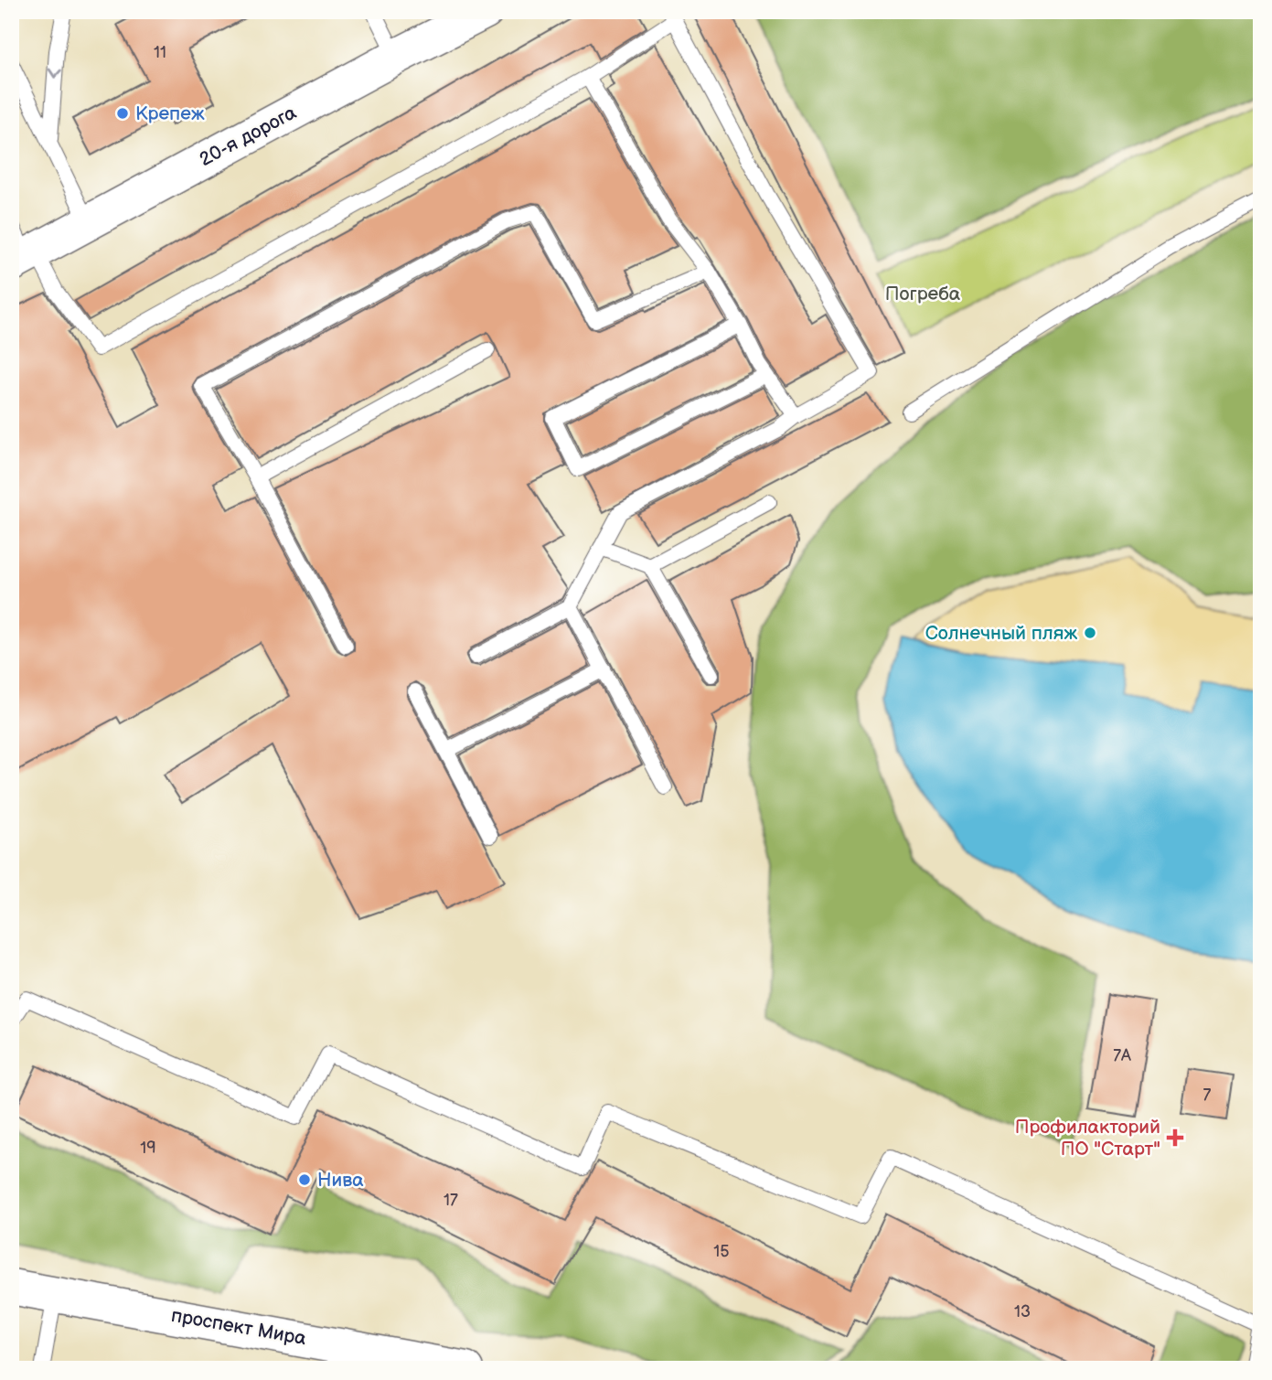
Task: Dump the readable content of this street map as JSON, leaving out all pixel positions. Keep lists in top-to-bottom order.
{
  "streets": {
    "main road": ["20-я дорога", "проспект Мира"]
  },
  "parks": ["Погреба"],
  "places": {
    "other": ["Крепеж", "Солнечный пляж", "Нива"],
    "health": ["Профилакторий ПО \"Старт\""]
  },
  "house_numbers": [
    "11",
    "7А",
    "7",
    "19",
    "17",
    "15",
    "13"
  ]
}
